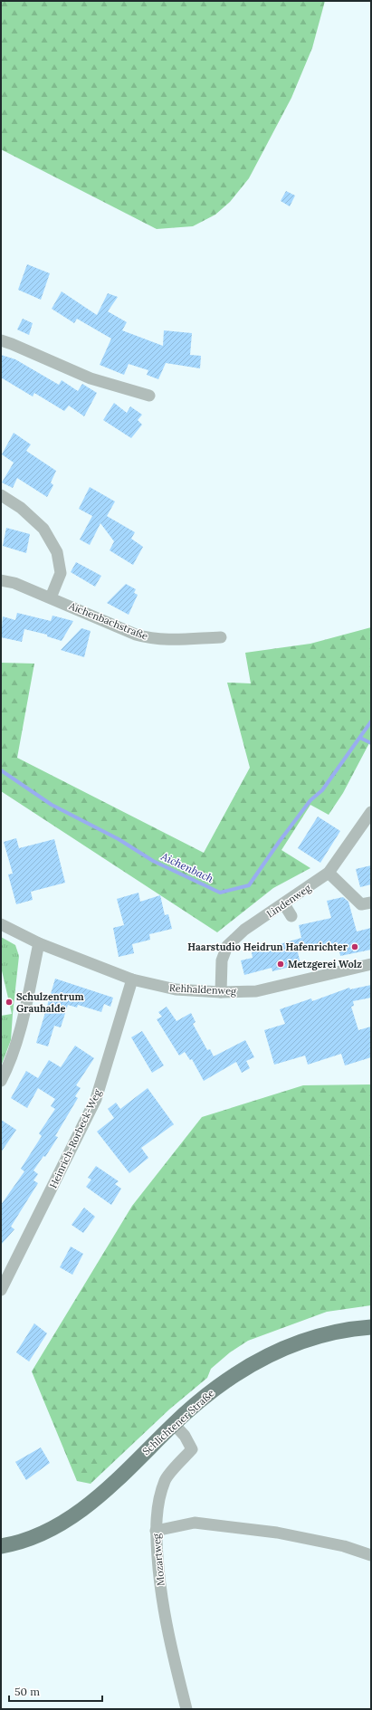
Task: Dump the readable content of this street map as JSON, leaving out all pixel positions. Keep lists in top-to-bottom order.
{
  "streets": {
    "main road": ["Schlichtener Straße"],
    "street": [
      "Aichenbachstraße",
      "Lindenweg",
      "Rehhaldenweg",
      "Heinrich-Rorbeck-Weg",
      "Mozartweg"
    ]
  },
  "crossings": [
    ["Lindenweg", "Rehhaldenweg"],
    ["Rehhaldenweg", "Heinrich-Rorbeck-Weg"],
    ["Schlichtener Straße", "Mozartweg"]
  ],
  "water": ["Aichenbach"],
  "places": ["Haarstudio Heidrun Hafenrichter", "Metzgerei Wolz", "Schulzentrum Grauhalde"],
  "scale_bar": "50 m"
}
